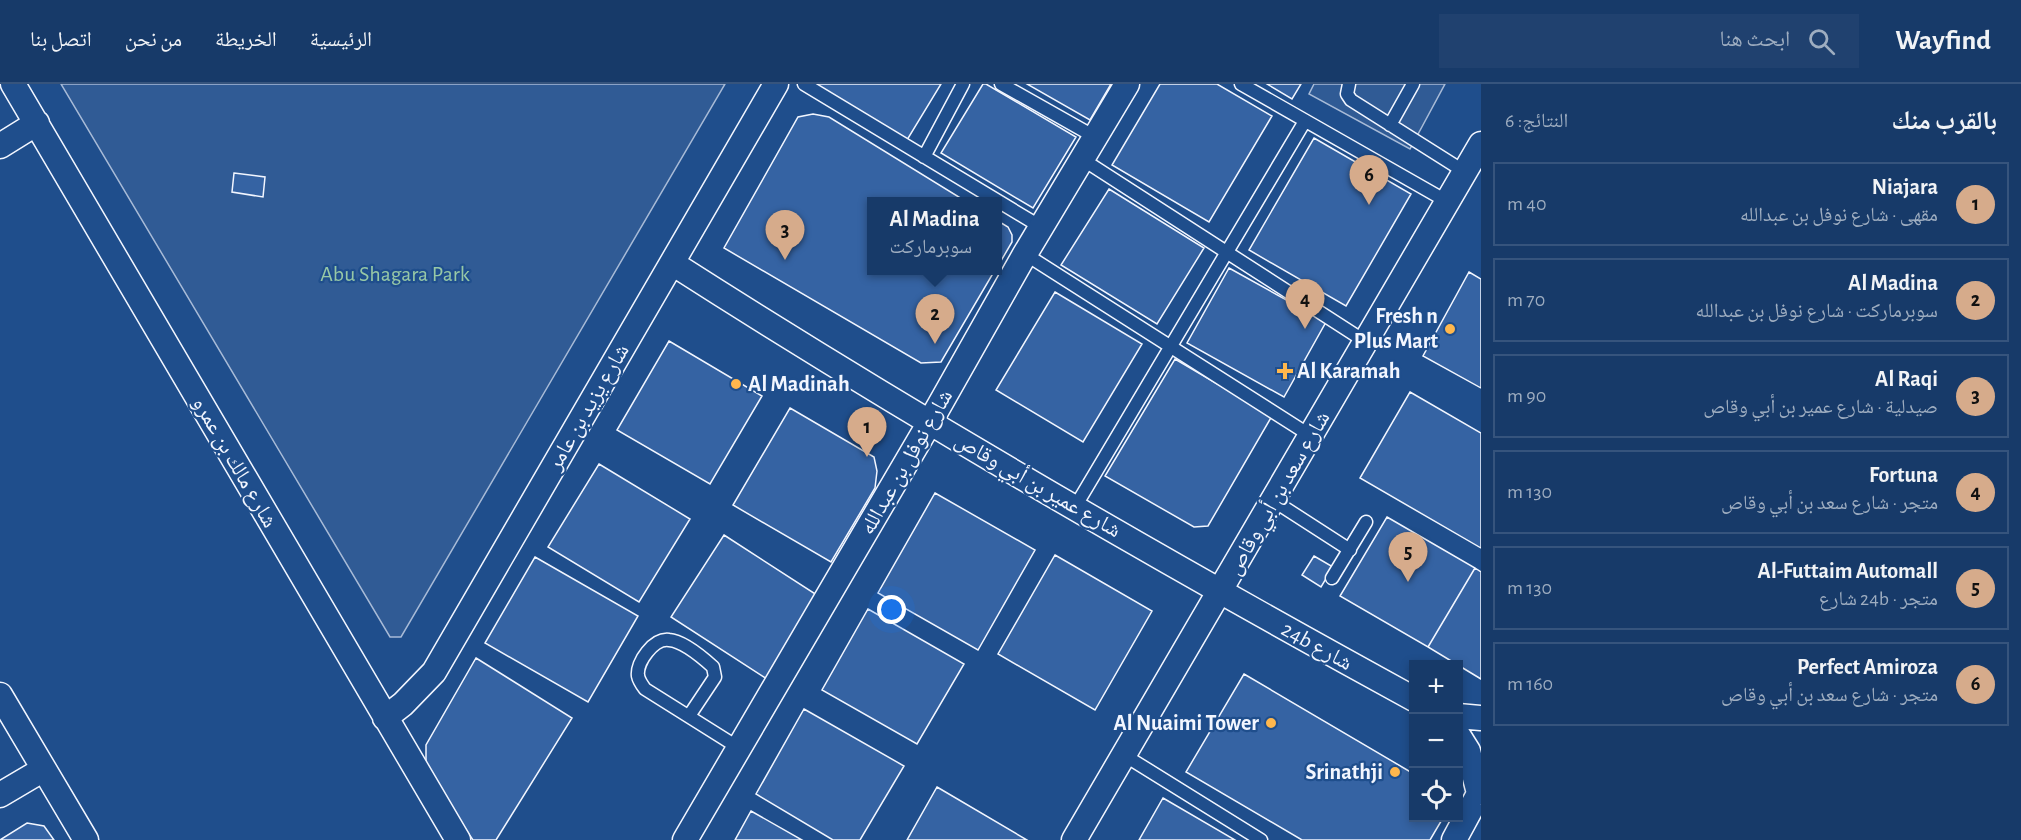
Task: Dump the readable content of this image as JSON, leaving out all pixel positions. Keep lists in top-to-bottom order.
{
  "streets": {
    "street": [
      "شارع يزيد بن عامر",
      "شارع مالك بن عمرو",
      "شارع نوفل بن عبدالله",
      "شارع عمير بن أبي وقاص",
      "شارع سعد بن أبي وقاص",
      "24b شارع"
    ]
  },
  "crossings": [
    ["شارع يزيد بن عامر", "شارع مالك بن عمرو"],
    ["شارع يزيد بن عامر", "شارع عمير بن أبي وقاص"],
    ["شارع نوفل بن عبدالله", "شارع عمير بن أبي وقاص"],
    ["شارع عمير بن أبي وقاص", "شارع سعد بن أبي وقاص"],
    ["شارع عمير بن أبي وقاص", "24b شارع"],
    ["شارع سعد بن أبي وقاص", "24b شارع"]
  ],
  "parks": ["Abu Shagara Park"],
  "places": {
    "other": [
      "Fresh n Plus Mart",
      "Al Madinah",
      "Al Nuaimi Tower",
      "Srinathji"
    ],
    "health": ["Al Karamah"]
  },
  "page": {
    "header": "Wayfind",
    "search": "ابحث هنا",
    "nav": [
      "الرئيسية",
      "الخريطة",
      "من نحن",
      "اتصل بنا"
    ],
    "heading": ["بالقرب منك", "النتائج: 6"],
    "pins": [
      "6",
      "3",
      "4",
      "2",
      "1",
      "5"
    ],
    "list": [
      {
        "mark": "1",
        "name": "Niajara",
        "note": "مقهى · شارع نوفل بن عبدالله",
        "value": "40 m"
      },
      {
        "mark": "2",
        "name": "Al Madina",
        "note": "سوبرماركت · شارع نوفل بن عبدالله",
        "value": "70 m"
      },
      {
        "mark": "3",
        "name": "Al Raqi",
        "note": "صيدلية · شارع عمير بن أبي وقاص",
        "value": "90 m"
      },
      {
        "mark": "4",
        "name": "Fortuna",
        "note": "متجر · شارع سعد بن أبي وقاص",
        "value": "130 m"
      },
      {
        "mark": "5",
        "name": "Al-Futtaim Automall",
        "note": "متجر · 24b شارع",
        "value": "130 m"
      },
      {
        "mark": "6",
        "name": "Perfect Amiroza",
        "note": "متجر · شارع سعد بن أبي وقاص",
        "value": "160 m"
      }
    ],
    "popup": ["Al Madina", "سوبرماركت"],
    "map_buttons": ["+", "−"]
  }
}
